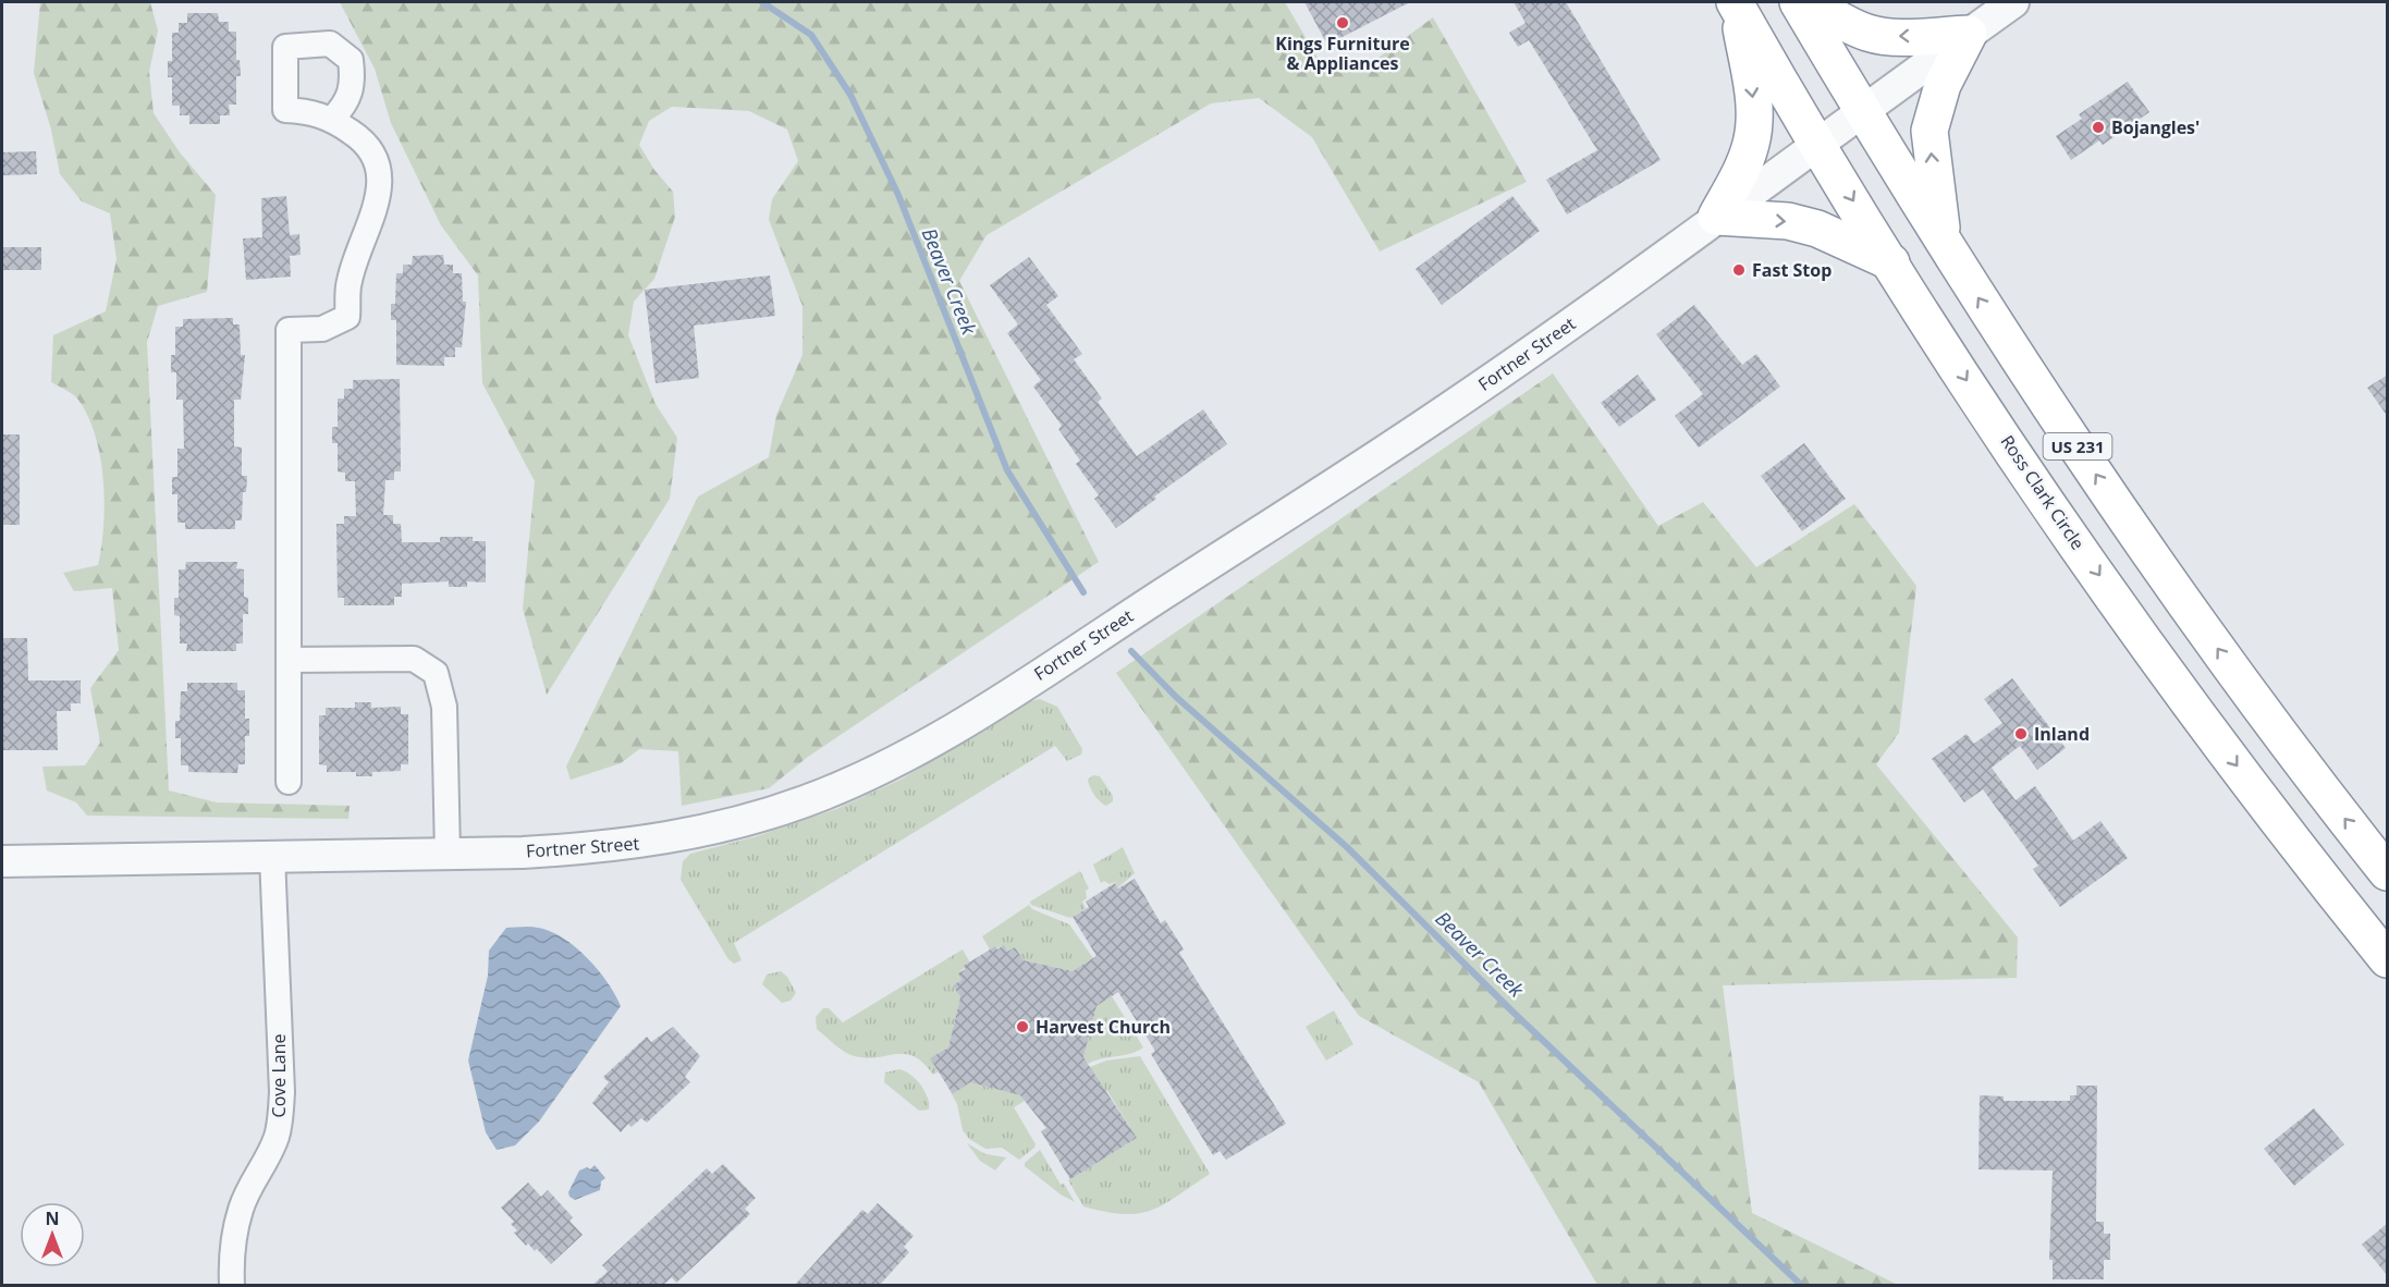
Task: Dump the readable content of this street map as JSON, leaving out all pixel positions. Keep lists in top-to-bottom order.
{
  "streets": {
    "highway": ["US 231", "Ross Clark Circle"],
    "street": ["Fortner Street", "Cove Lane"]
  },
  "crossings": [
    ["Fortner Street", "US 231"],
    ["Fortner Street", "Ross Clark Circle"],
    ["Fortner Street", "Cove Lane"]
  ],
  "water": ["Beaver Creek"],
  "places": [
    "Kings Furniture & Appliances",
    "Bojangles'",
    "Fast Stop",
    "Inland",
    "Harvest Church"
  ],
  "north": "top"
}
